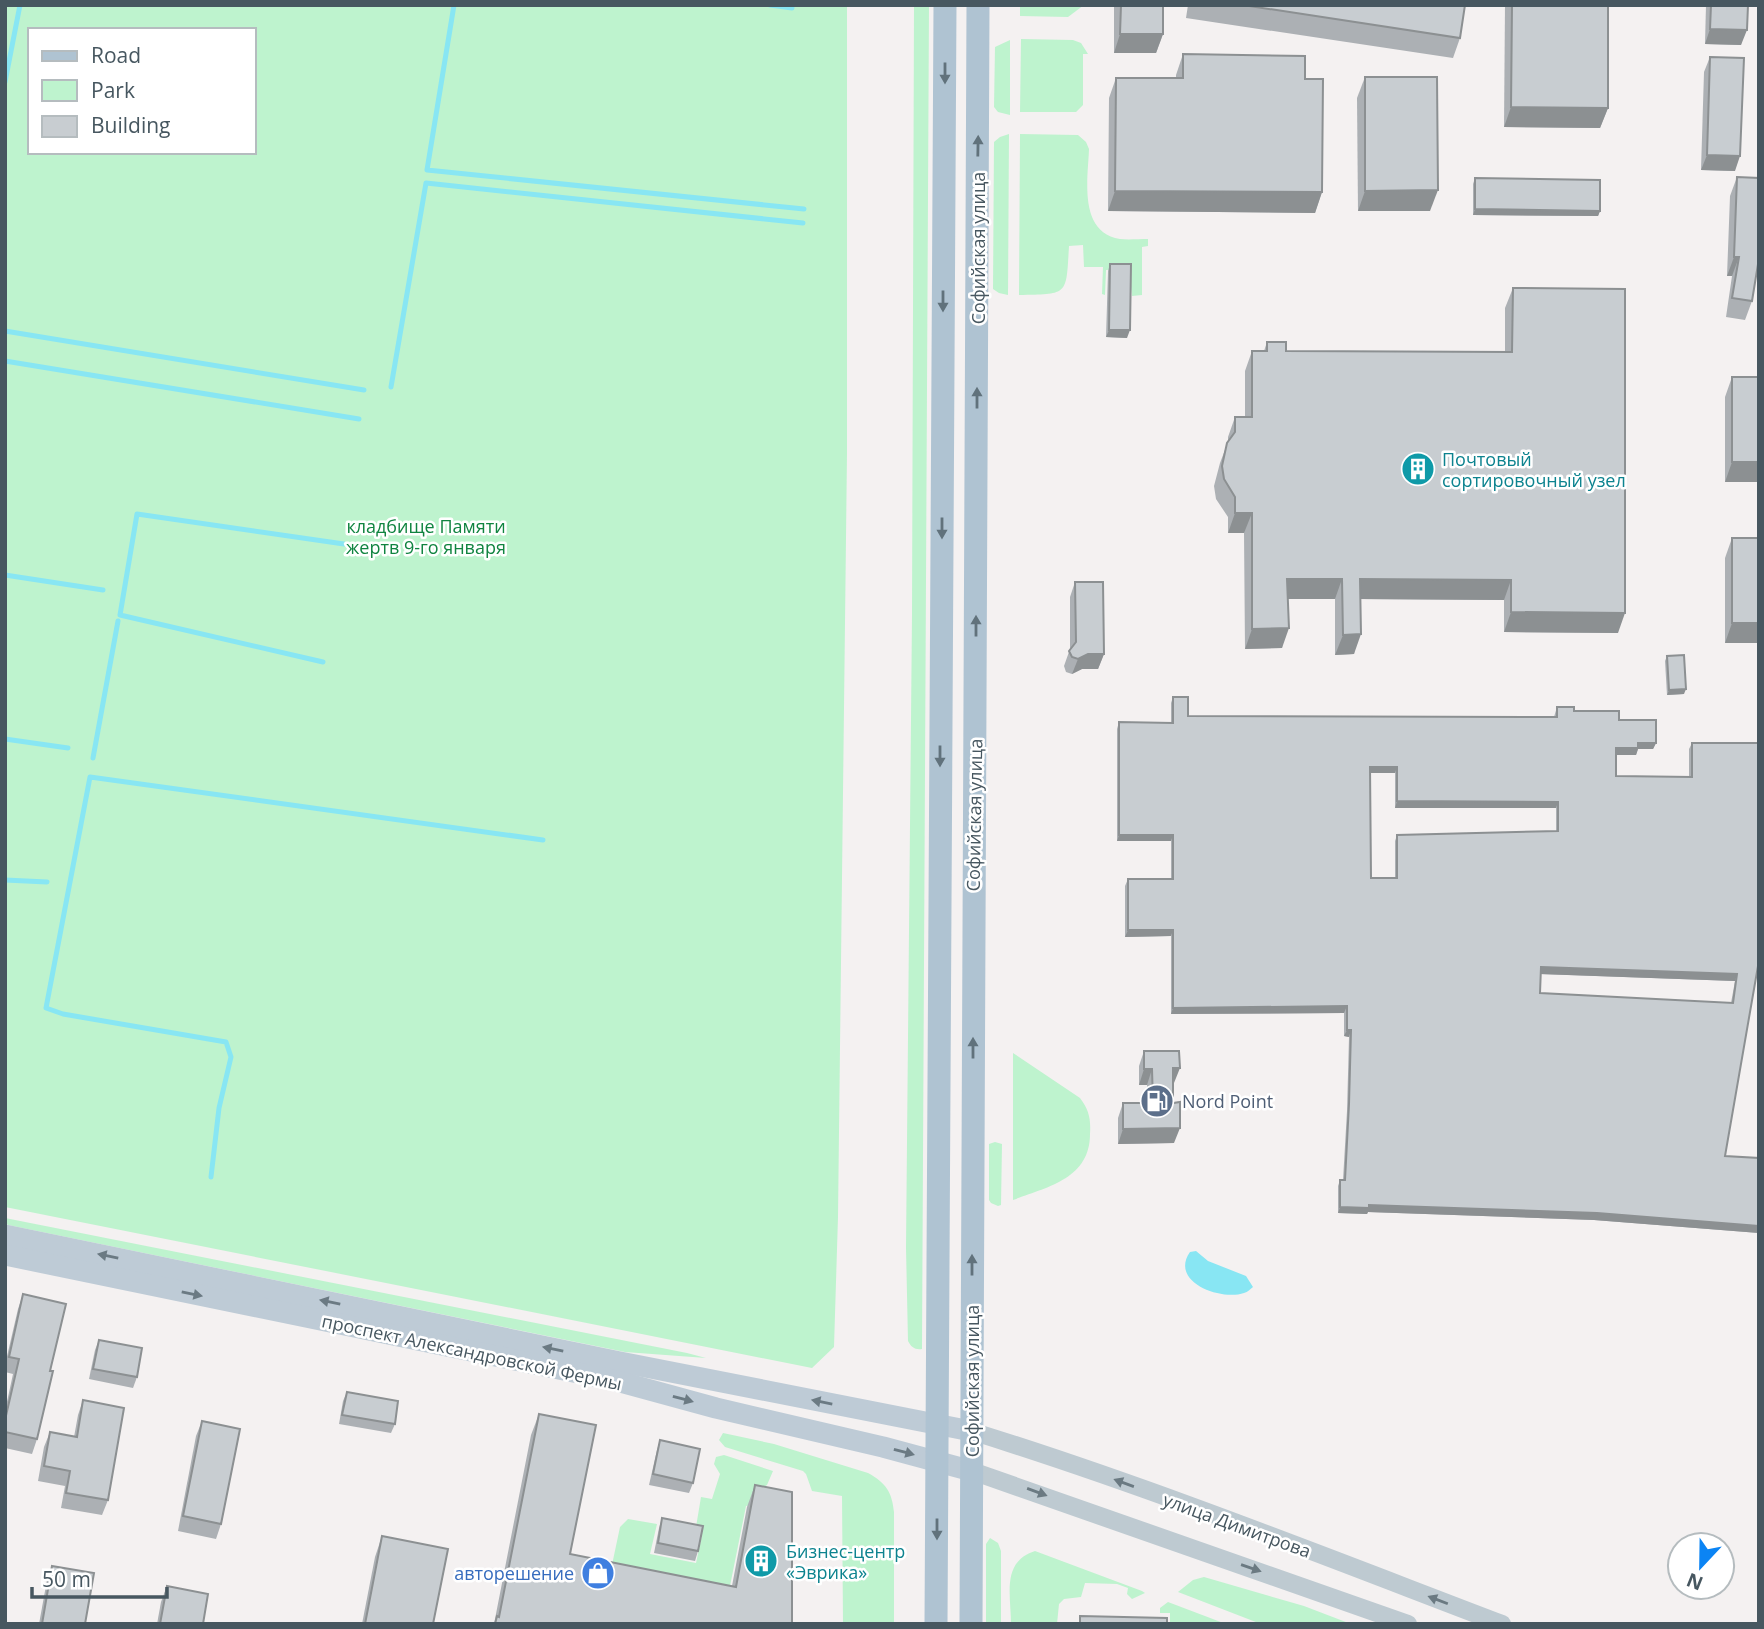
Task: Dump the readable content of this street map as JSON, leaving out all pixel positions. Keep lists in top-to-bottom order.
{
  "streets": {
    "main road": ["Софийская улица", "проспект Александровской Фермы"],
    "street": ["улица Димитрова"]
  },
  "crossings": [
    ["Софийская улица", "проспект Александровской Фермы"],
    ["Софийская улица", "улица Димитрова"],
    ["проспект Александровской Фермы", "улица Димитрова"]
  ],
  "parks": ["кладбище Памяти жертв 9-го января"],
  "places": {
    "building": ["Почтовый сортировочный узел", "Бизнес-центр «Эврика»"],
    "fuel station": ["Nord Point"],
    "shop": ["авторешение"]
  },
  "legend": ["Road", "Park", "Building"],
  "scale_bar": "50 m",
  "north": "bottom"
}
